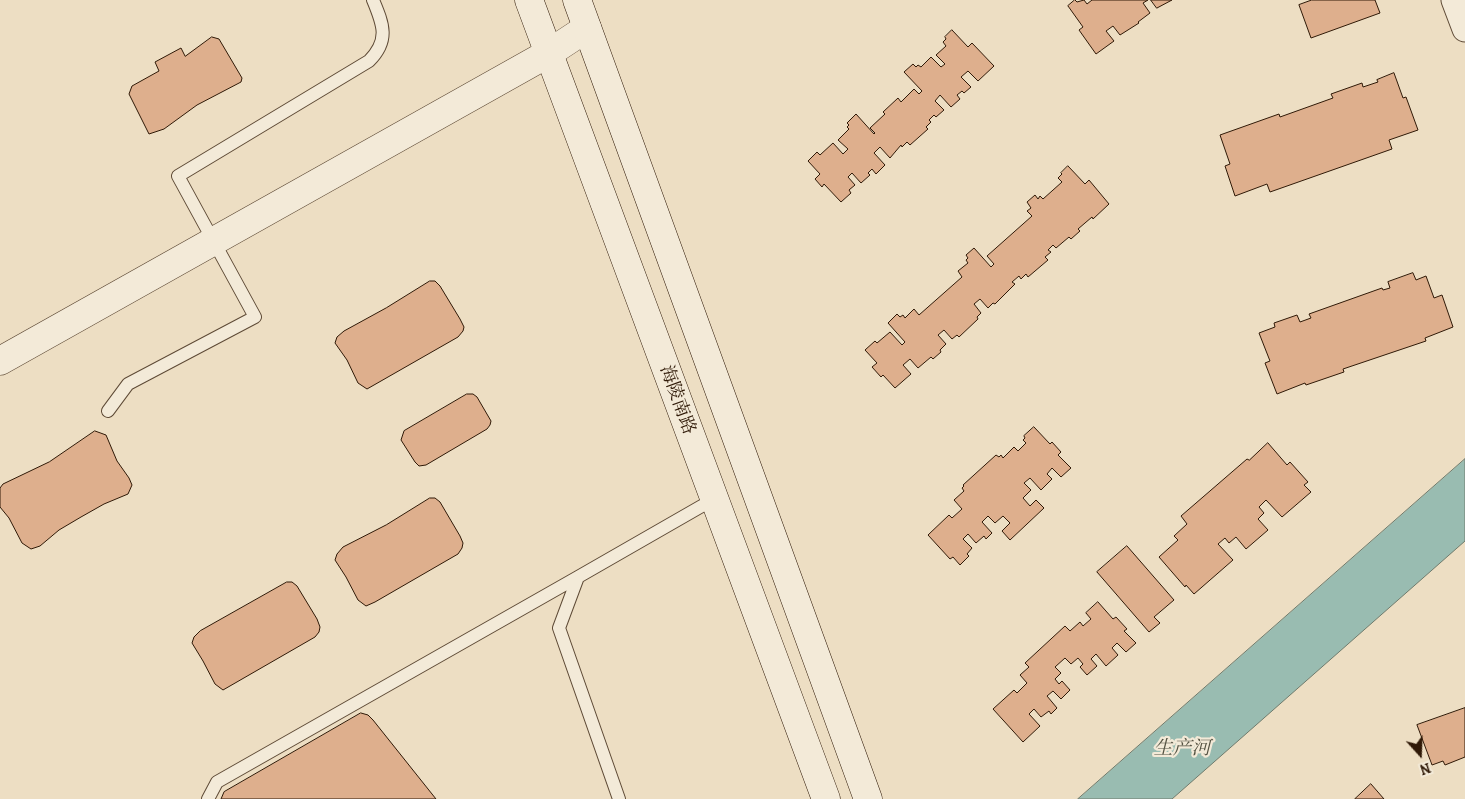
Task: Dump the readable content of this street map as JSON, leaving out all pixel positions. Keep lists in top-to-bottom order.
{
  "streets": {
    "main road": ["海陵南路"]
  },
  "water": ["生产河"],
  "north": "bottom"
}
